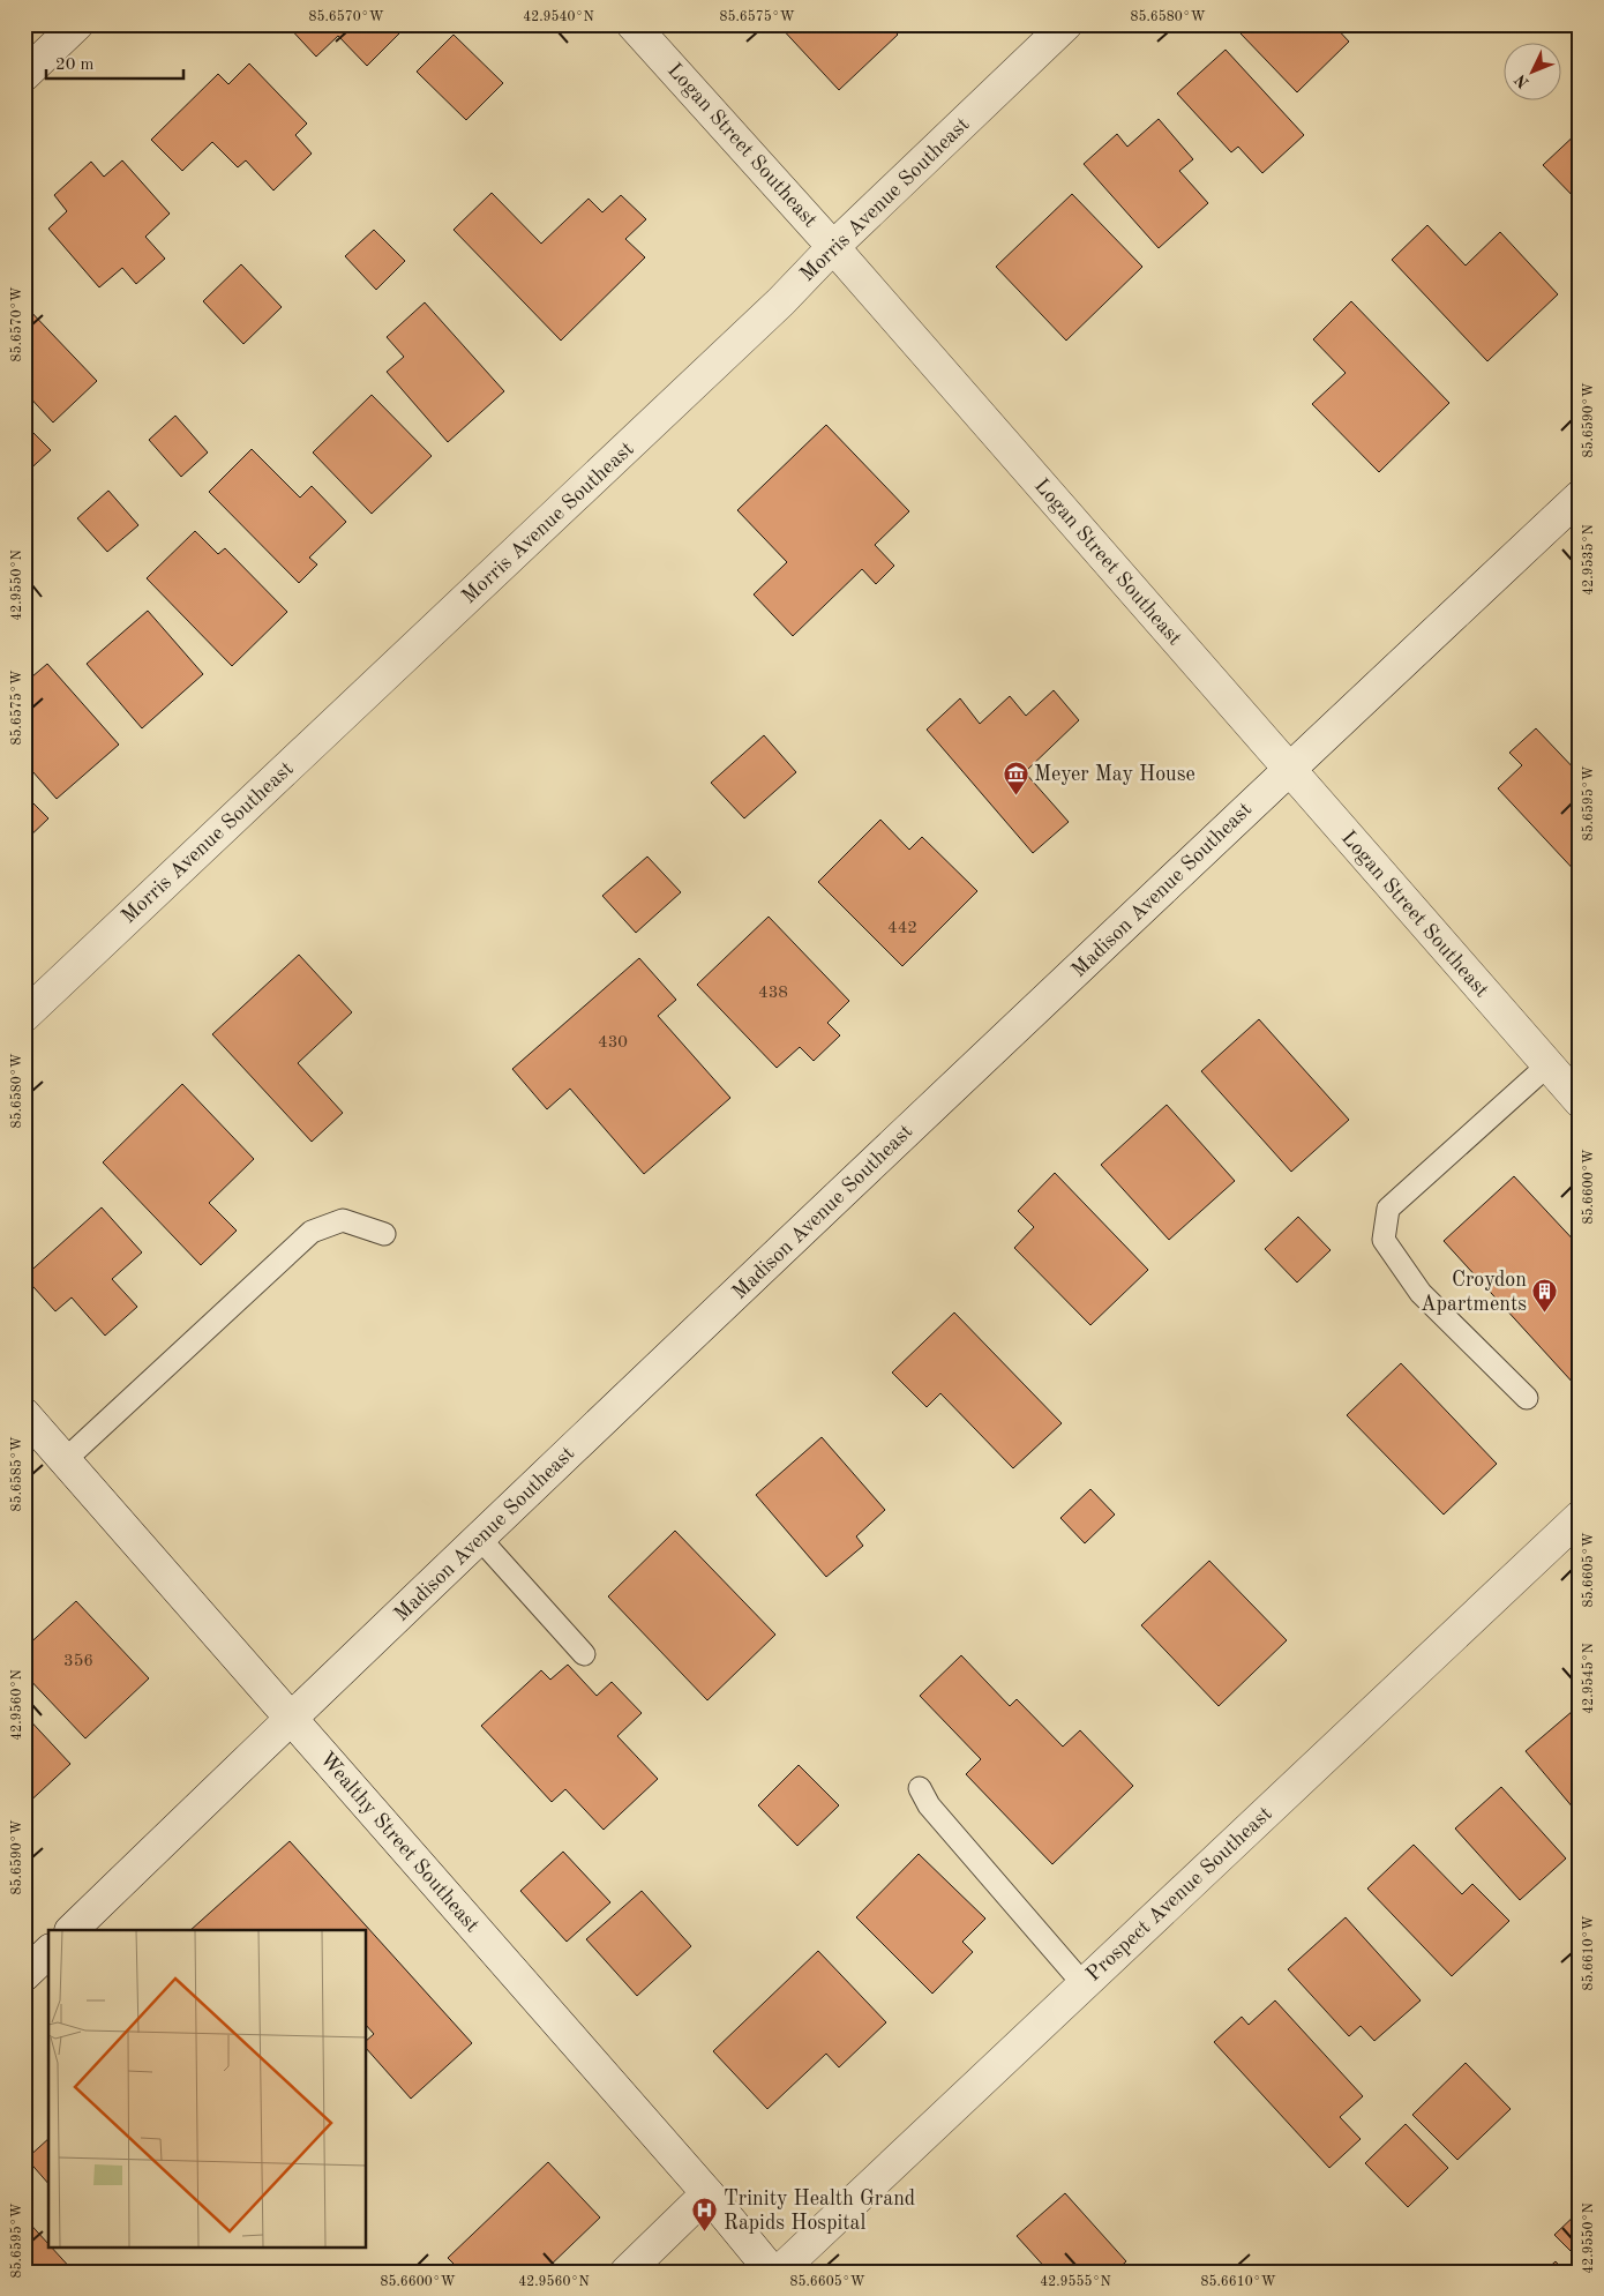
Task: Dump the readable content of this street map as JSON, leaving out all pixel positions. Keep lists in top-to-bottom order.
{
  "streets": {
    "street": [
      "Logan Street Southeast",
      "Morris Avenue Southeast",
      "Madison Avenue Southeast",
      "Wealthy Street Southeast",
      "Prospect Avenue Southeast"
    ]
  },
  "crossings": [
    ["Logan Street Southeast", "Morris Avenue Southeast"],
    ["Logan Street Southeast", "Madison Avenue Southeast"],
    ["Madison Avenue Southeast", "Wealthy Street Southeast"]
  ],
  "places": {
    "museum": ["Meyer May House"],
    "building": ["Croydon Apartments"],
    "hospital": ["Trinity Health Grand Rapids Hospital"]
  },
  "house_numbers": [
    "442",
    "438",
    "430",
    "356"
  ],
  "scale_bar": "20 m",
  "north": "bottom left",
  "coordinates": [
    "85.6570°W",
    "42.9540°N",
    "85.6575°W",
    "85.6580°W",
    "85.6590°W",
    "42.9535°N",
    "42.9550°N",
    "85.6595°W",
    "85.6600°W",
    "85.6585°W",
    "85.6605°W",
    "42.9545°N",
    "42.9560°N",
    "85.6610°W",
    "42.9555°N"
  ]
}
